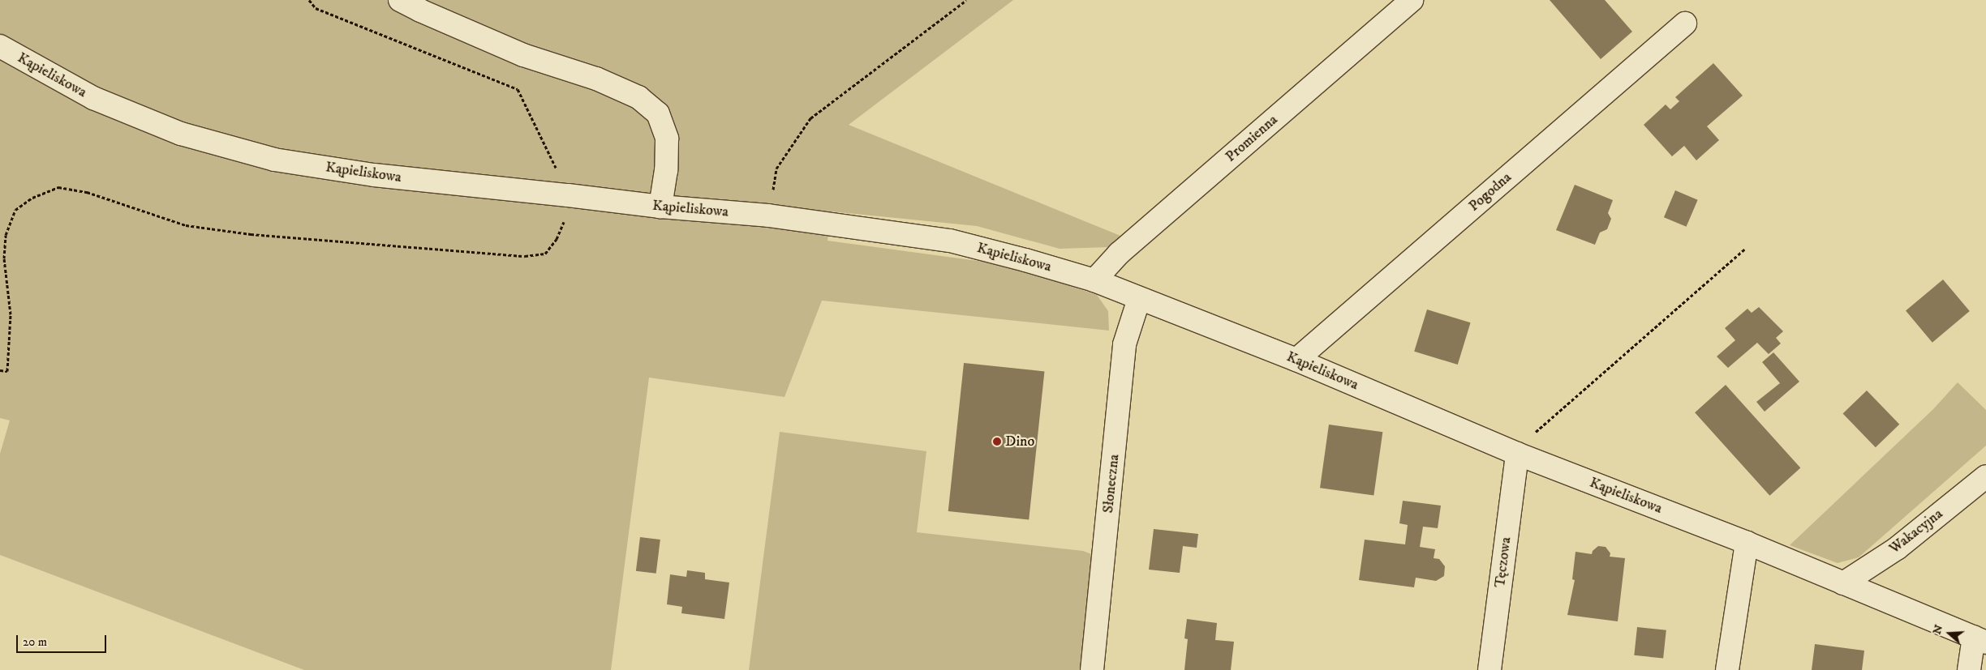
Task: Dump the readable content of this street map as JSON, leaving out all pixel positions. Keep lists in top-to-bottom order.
{
  "streets": {
    "street": [
      "Kąpieliskowa",
      "Promienna",
      "Pogodna",
      "Słoneczna",
      "Wakacyjna",
      "Tęczowa"
    ]
  },
  "crossings": [
    ["Kąpieliskowa", "Promienna"],
    ["Kąpieliskowa", "Pogodna"],
    ["Kąpieliskowa", "Słoneczna"],
    ["Kąpieliskowa", "Wakacyjna"],
    ["Kąpieliskowa", "Tęczowa"]
  ],
  "places": ["Dino"],
  "scale_bar": "20 m",
  "north": "left"
}
